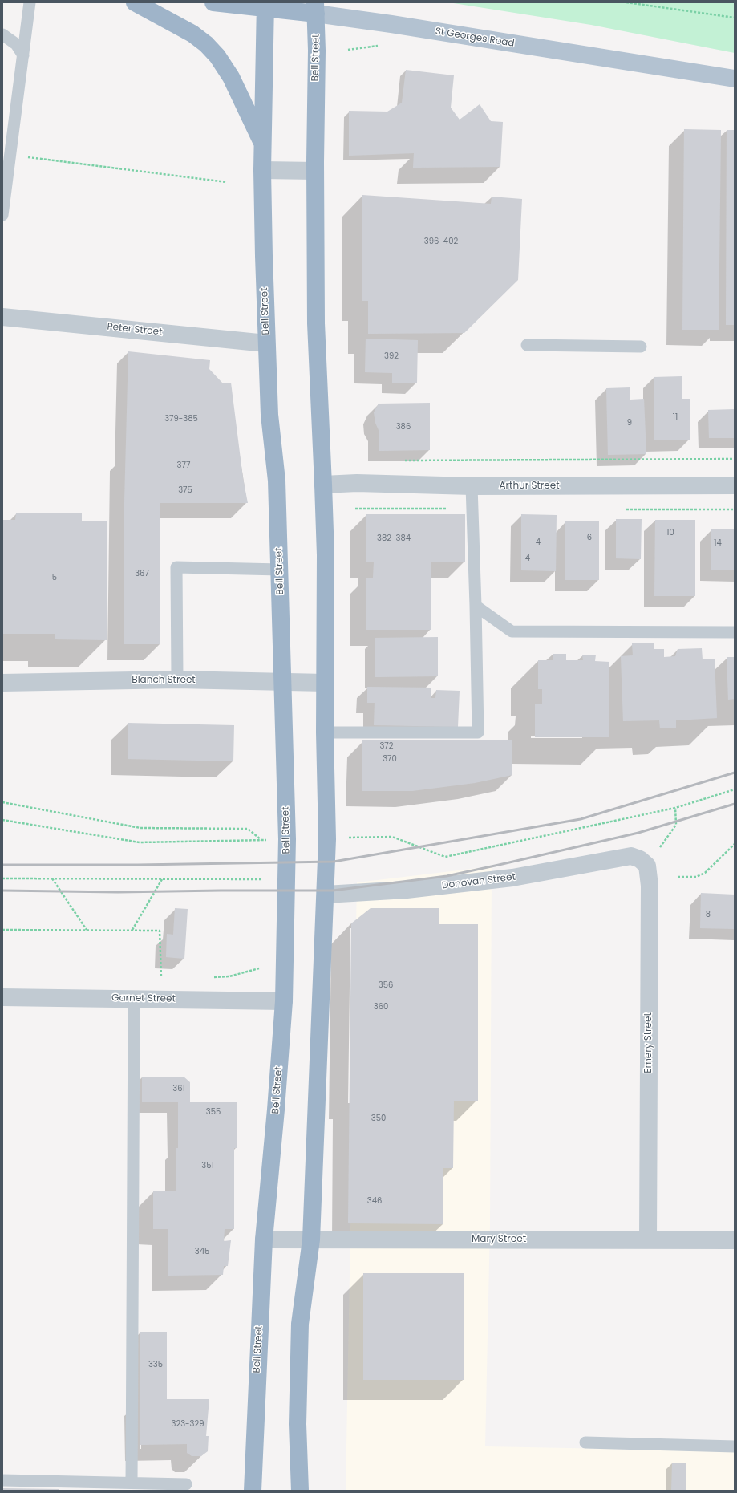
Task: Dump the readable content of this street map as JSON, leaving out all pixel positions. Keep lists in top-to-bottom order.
{
  "streets": {
    "highway": ["St Georges Road", "Bell Street"],
    "street": [
      "Peter Street",
      "Arthur Street",
      "Blanch Street",
      "Donovan Street",
      "Garnet Street",
      "Emery Street",
      "Mary Street"
    ]
  },
  "crossings": [
    ["St Georges Road", "Bell Street"],
    ["Bell Street", "Peter Street"],
    ["Bell Street", "Arthur Street"],
    ["Bell Street", "Blanch Street"],
    ["Bell Street", "Donovan Street"],
    ["Bell Street", "Garnet Street"],
    ["Bell Street", "Mary Street"],
    ["Donovan Street", "Emery Street"],
    ["Emery Street", "Mary Street"]
  ],
  "house_numbers": [
    "396-402",
    "392",
    "11",
    "379-385",
    "9",
    "386",
    "377",
    "375",
    "10",
    "6",
    "382-384",
    "4",
    "14",
    "4",
    "367",
    "5",
    "372",
    "370",
    "8",
    "356",
    "360",
    "361",
    "355",
    "350",
    "351",
    "346",
    "345",
    "335",
    "323-329"
  ]
}
